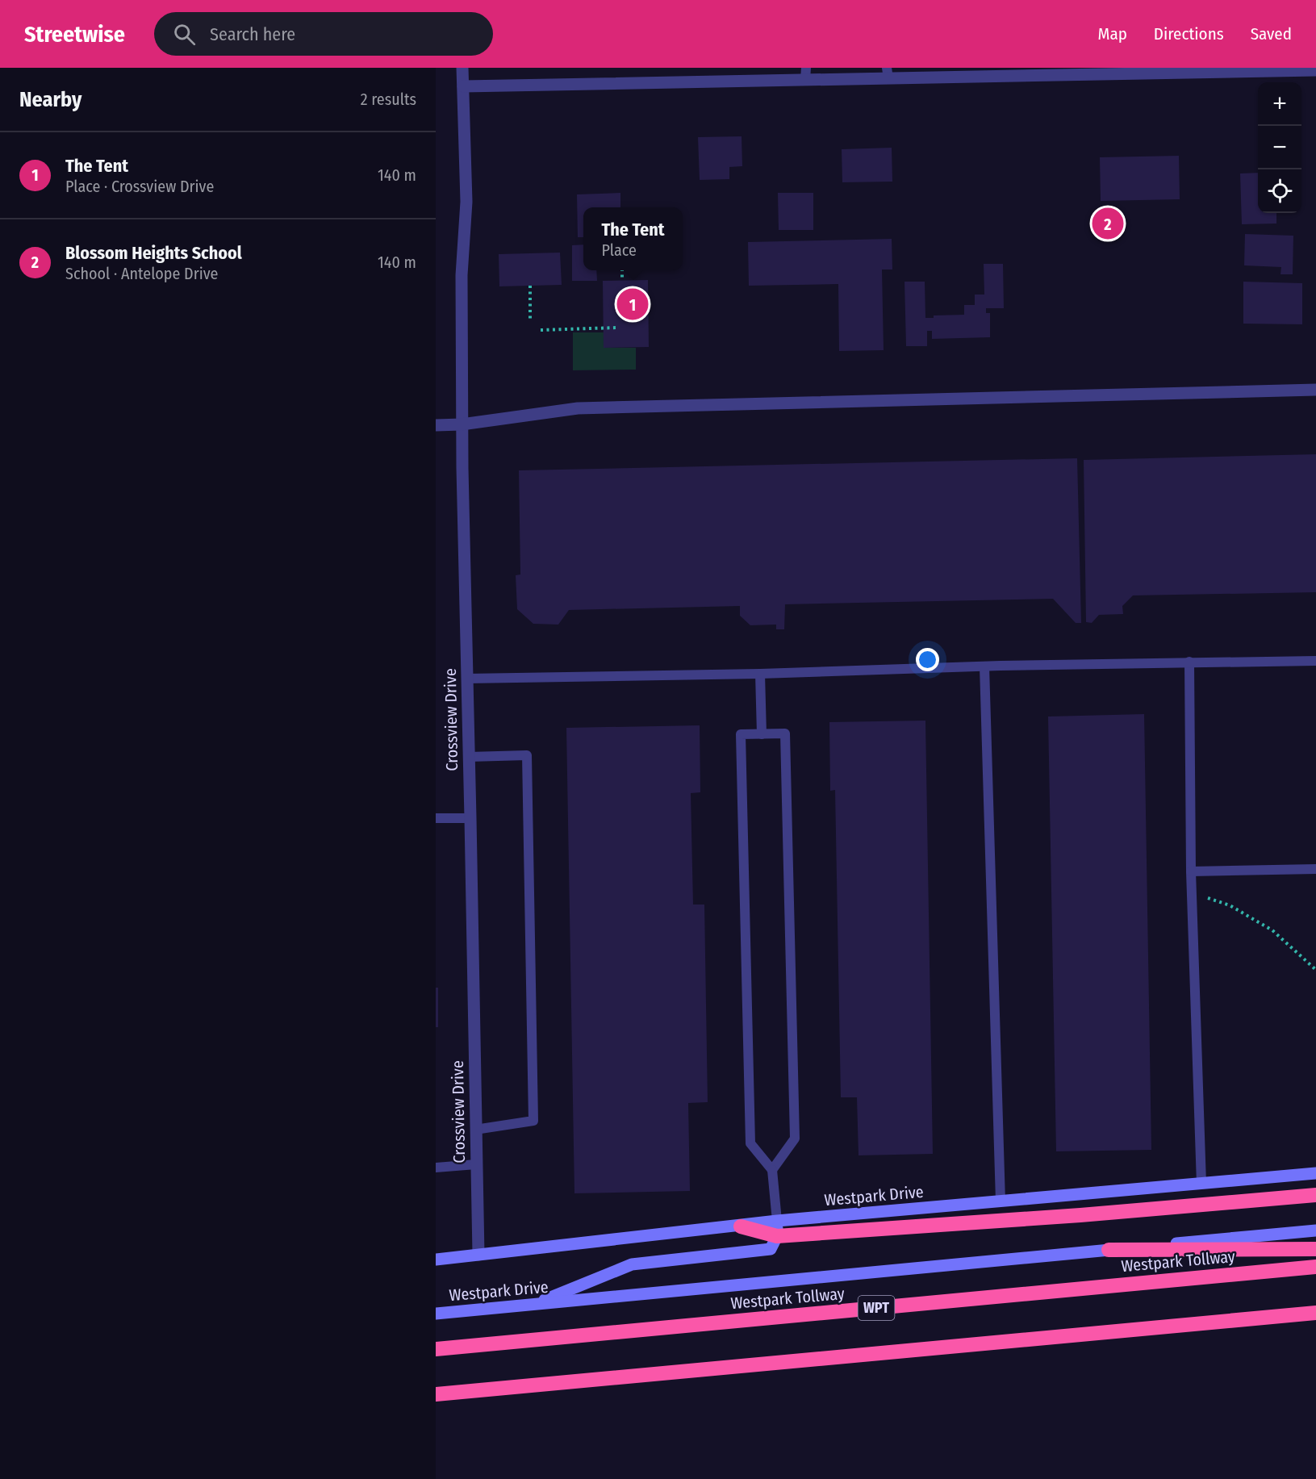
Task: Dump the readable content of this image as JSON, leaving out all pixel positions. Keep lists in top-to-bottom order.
{
  "streets": {
    "highway": ["Westpark Tollway", "WPT"],
    "main road": ["Westpark Drive"],
    "street": ["Crossview Drive"]
  },
  "page": {
    "header": "Streetwise",
    "search": "Search here",
    "nav": ["Map", "Directions", "Saved"],
    "heading": ["Nearby", "2 results"],
    "map_buttons": ["+", "−"],
    "list": [
      {
        "mark": "1",
        "name": "The Tent",
        "note": "Place · Crossview Drive",
        "value": "140 m"
      },
      {
        "mark": "2",
        "name": "Blossom Heights School",
        "note": "School · Antelope Drive",
        "value": "140 m"
      }
    ],
    "pins": ["2", "1"],
    "popup": ["The Tent", "Place"]
  }
}
